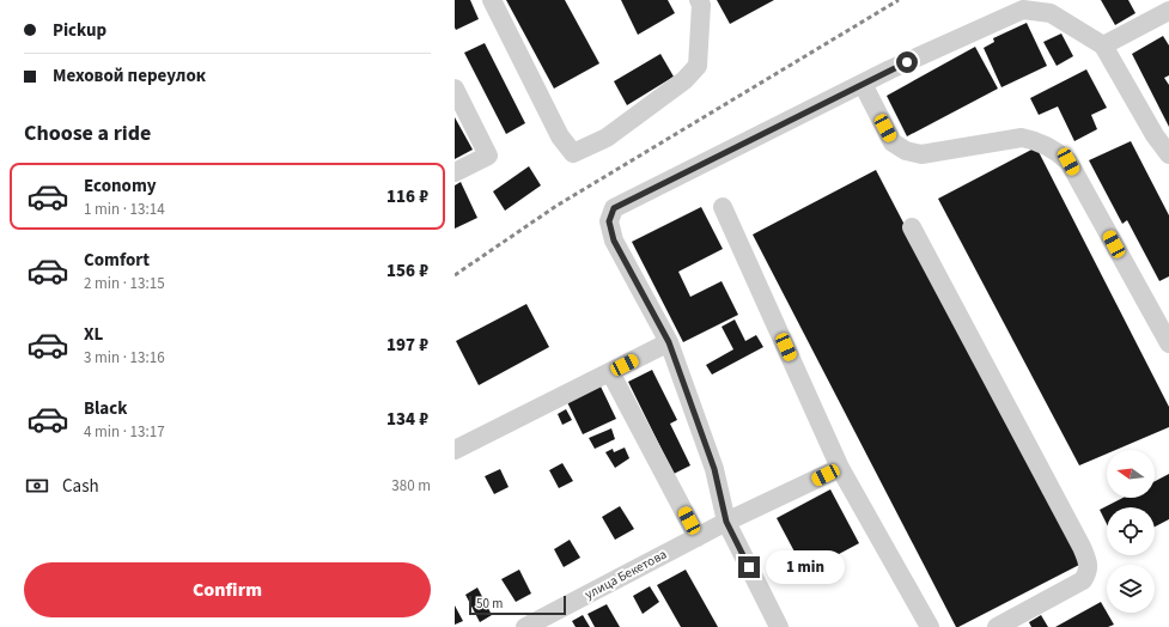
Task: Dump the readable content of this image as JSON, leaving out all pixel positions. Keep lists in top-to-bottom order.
{
  "streets": {
    "street": ["улица Бекетова"]
  },
  "scale_bar": "50 m",
  "north": "left",
  "page": {
    "banner": ["Pickup", "Меховой переулок"],
    "heading": "Choose a ride",
    "list": [
      {
        "name": "Economy",
        "note": "1 min · 13:14",
        "value": "116 ₽"
      },
      {
        "name": "Comfort",
        "note": "2 min · 13:15",
        "value": "156 ₽"
      },
      {
        "name": "XL",
        "note": "3 min · 13:16",
        "value": "197 ₽"
      },
      {
        "name": "Black",
        "note": "4 min · 13:17",
        "value": "134 ₽"
      }
    ],
    "pay": ["Cash", "380 m"],
    "bubble": "1 min",
    "buttons": "Confirm",
    "scale": "50 m"
  }
}
